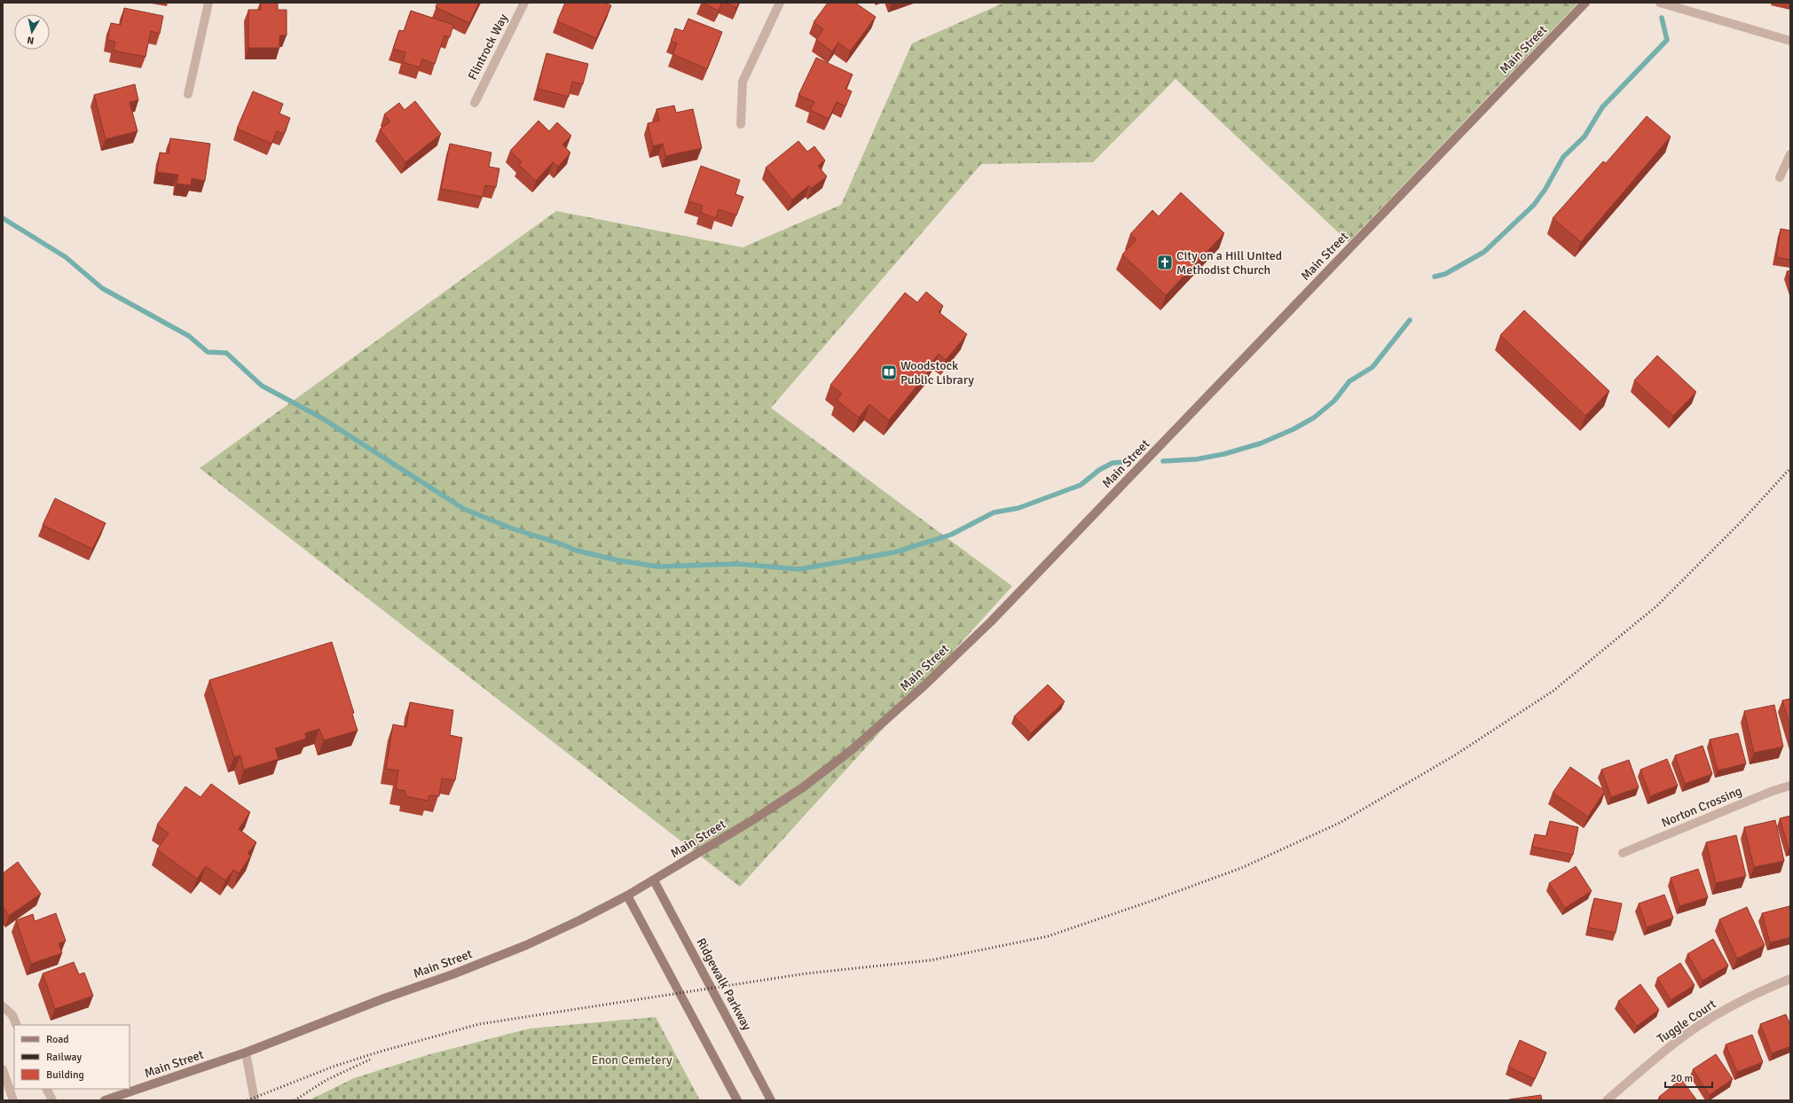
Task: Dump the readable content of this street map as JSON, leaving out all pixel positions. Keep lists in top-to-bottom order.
{
  "streets": {
    "main road": ["Main Street", "Ridgewalk Parkway"],
    "street": ["Flintrock Way", "Norton Crossing", "Tuggle Court"]
  },
  "crossings": [
    ["Main Street", "Ridgewalk Parkway"]
  ],
  "parks": ["Enon Cemetery"],
  "places": {
    "church": ["City on a Hill United Methodist Church"],
    "library": ["Woodstock Public Library"]
  },
  "legend": ["Road", "Railway", "Building"],
  "scale_bar": "20 m",
  "north": "bottom"
}
